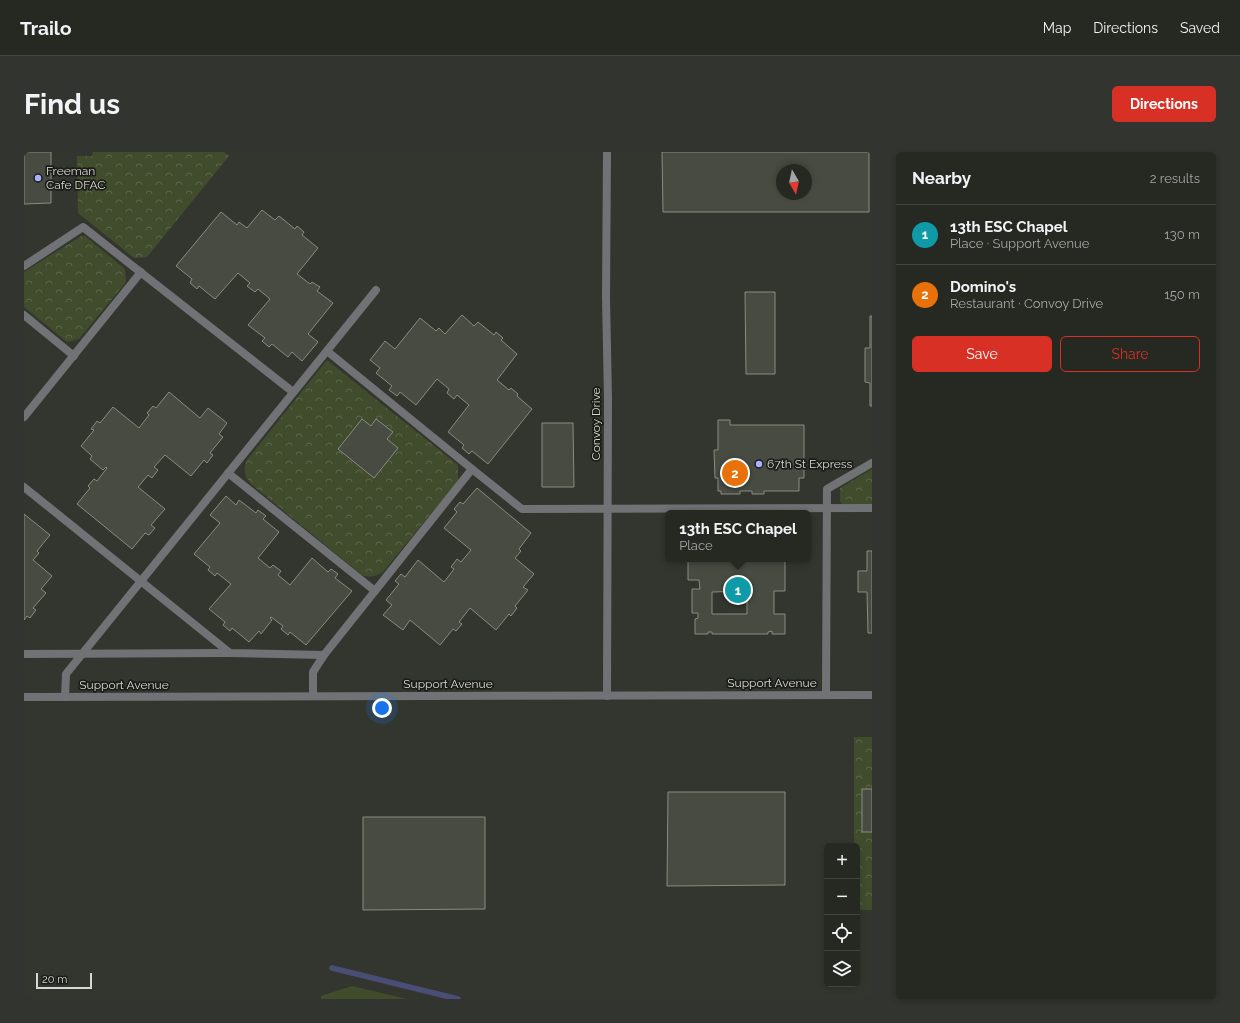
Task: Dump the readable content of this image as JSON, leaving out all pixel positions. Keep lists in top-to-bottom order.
{
  "streets": {
    "street": ["Convoy Drive", "Support Avenue"]
  },
  "crossings": [
    ["Convoy Drive", "Support Avenue"]
  ],
  "places": ["Freeman Cafe DFAC", "67th St Express"],
  "scale_bar": "20 m",
  "north": "bottom",
  "page": {
    "header": "Trailo",
    "nav": ["Map", "Directions", "Saved"],
    "buttons": [
      "Directions",
      ["Save", "Share"]
    ],
    "title": "Find us",
    "heading": ["Nearby", "2 results"],
    "list": [
      {
        "mark": "1",
        "name": "13th ESC Chapel",
        "note": "Place · Support Avenue",
        "value": "130 m"
      },
      {
        "mark": "2",
        "name": "Domino's",
        "note": "Restaurant · Convoy Drive",
        "value": "150 m"
      }
    ],
    "pins": ["2", "1"],
    "popup": ["13th ESC Chapel", "Place"],
    "map_buttons": ["+", "−"],
    "scale": "20 m"
  }
}
